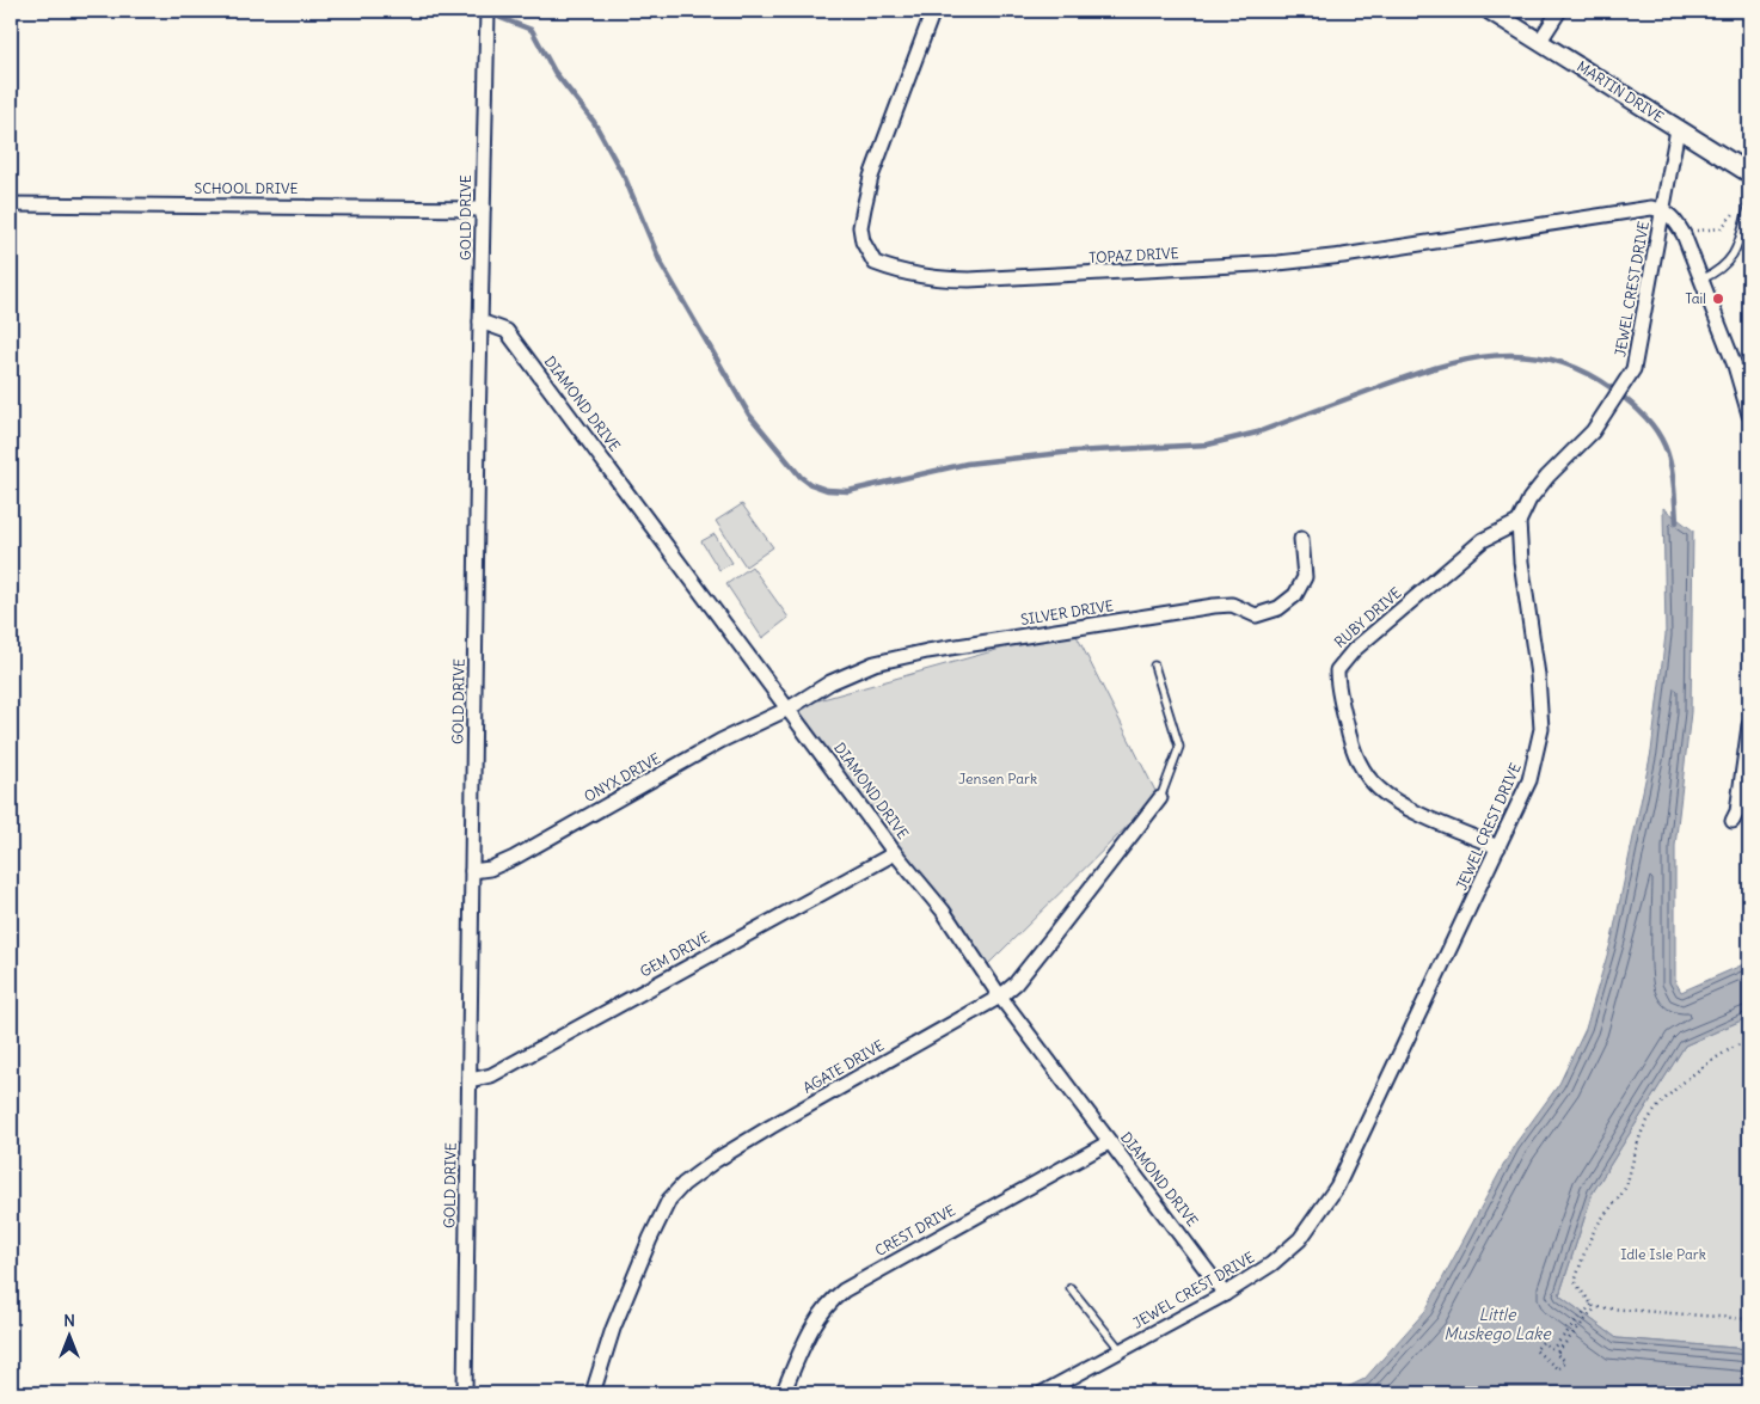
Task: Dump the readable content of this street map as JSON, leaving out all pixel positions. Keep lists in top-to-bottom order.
{
  "streets": {
    "street": [
      "MARTIN DRIVE",
      "SCHOOL DRIVE",
      "GOLD DRIVE",
      "TOPAZ DRIVE",
      "JEWEL CREST DRIVE",
      "DIAMOND DRIVE",
      "SILVER DRIVE",
      "RUBY DRIVE",
      "ONYX DRIVE",
      "GEM DRIVE",
      "AGATE DRIVE",
      "CREST DRIVE"
    ]
  },
  "crossings": [
    ["MARTIN DRIVE", "JEWEL CREST DRIVE"],
    ["SCHOOL DRIVE", "GOLD DRIVE"],
    ["GOLD DRIVE", "DIAMOND DRIVE"],
    ["GOLD DRIVE", "ONYX DRIVE"],
    ["GOLD DRIVE", "GEM DRIVE"],
    ["TOPAZ DRIVE", "JEWEL CREST DRIVE"],
    ["JEWEL CREST DRIVE", "DIAMOND DRIVE"],
    ["JEWEL CREST DRIVE", "RUBY DRIVE"],
    ["DIAMOND DRIVE", "SILVER DRIVE"],
    ["DIAMOND DRIVE", "ONYX DRIVE"],
    ["DIAMOND DRIVE", "GEM DRIVE"],
    ["DIAMOND DRIVE", "AGATE DRIVE"],
    ["DIAMOND DRIVE", "CREST DRIVE"],
    ["SILVER DRIVE", "ONYX DRIVE"]
  ],
  "water": ["Little Muskego Lake"],
  "parks": ["Jensen Park", "Idle Isle Park"],
  "places": ["Tail"],
  "north": "top"
}
